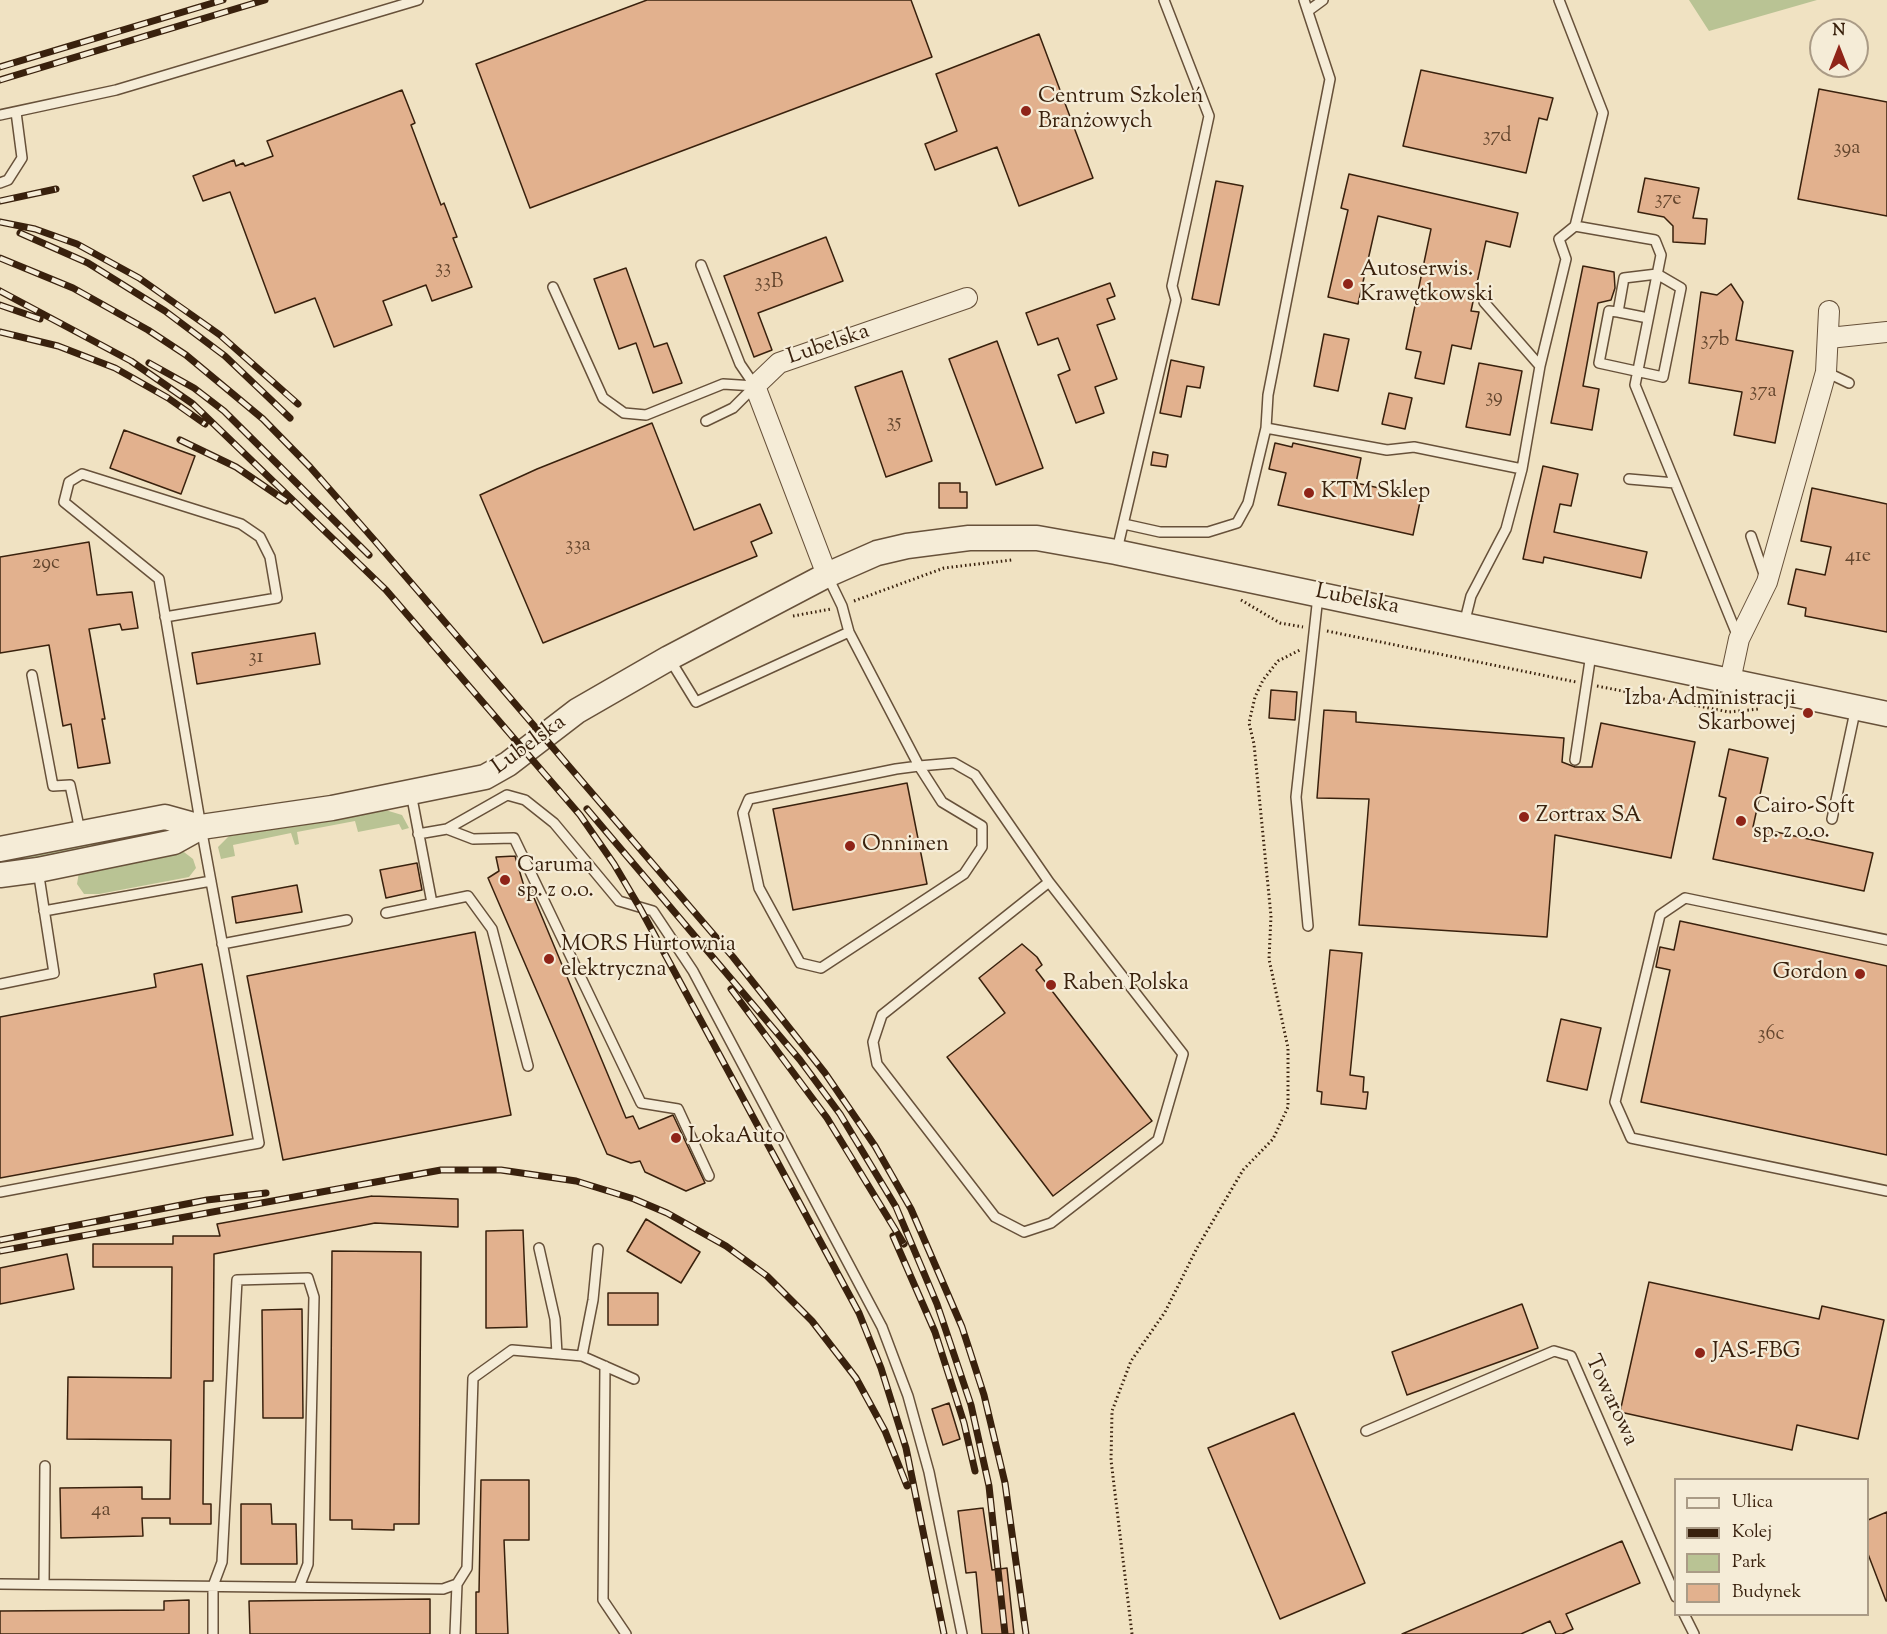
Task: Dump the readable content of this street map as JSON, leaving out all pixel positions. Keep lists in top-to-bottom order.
{
  "streets": {
    "street": ["Lubelska"],
    "lane": ["Towarowa"]
  },
  "places": [
    "Centrum Szkoleń Branżowych",
    "Autoserwis. Krawętkowski",
    "KTM Sklep",
    "Izba Administracji Skarbowej",
    "Zortrax SA",
    "Cairo-Soft sp. z o.o.",
    "Onninen",
    "Caruma sp. z o.o.",
    "MORS Hurtownia elektryczna",
    "Gordon",
    "Raben Polska",
    "LokaAuto",
    "JAS-FBG"
  ],
  "house_numbers": [
    "37d",
    "39a",
    "37e",
    "33",
    "33B",
    "37b",
    "37a",
    "39",
    "35",
    "33a",
    "41e",
    "29c",
    "31",
    "36c",
    "4a"
  ],
  "legend": [
    "Ulica",
    "Kolej",
    "Park",
    "Budynek"
  ],
  "north": "top"
}
